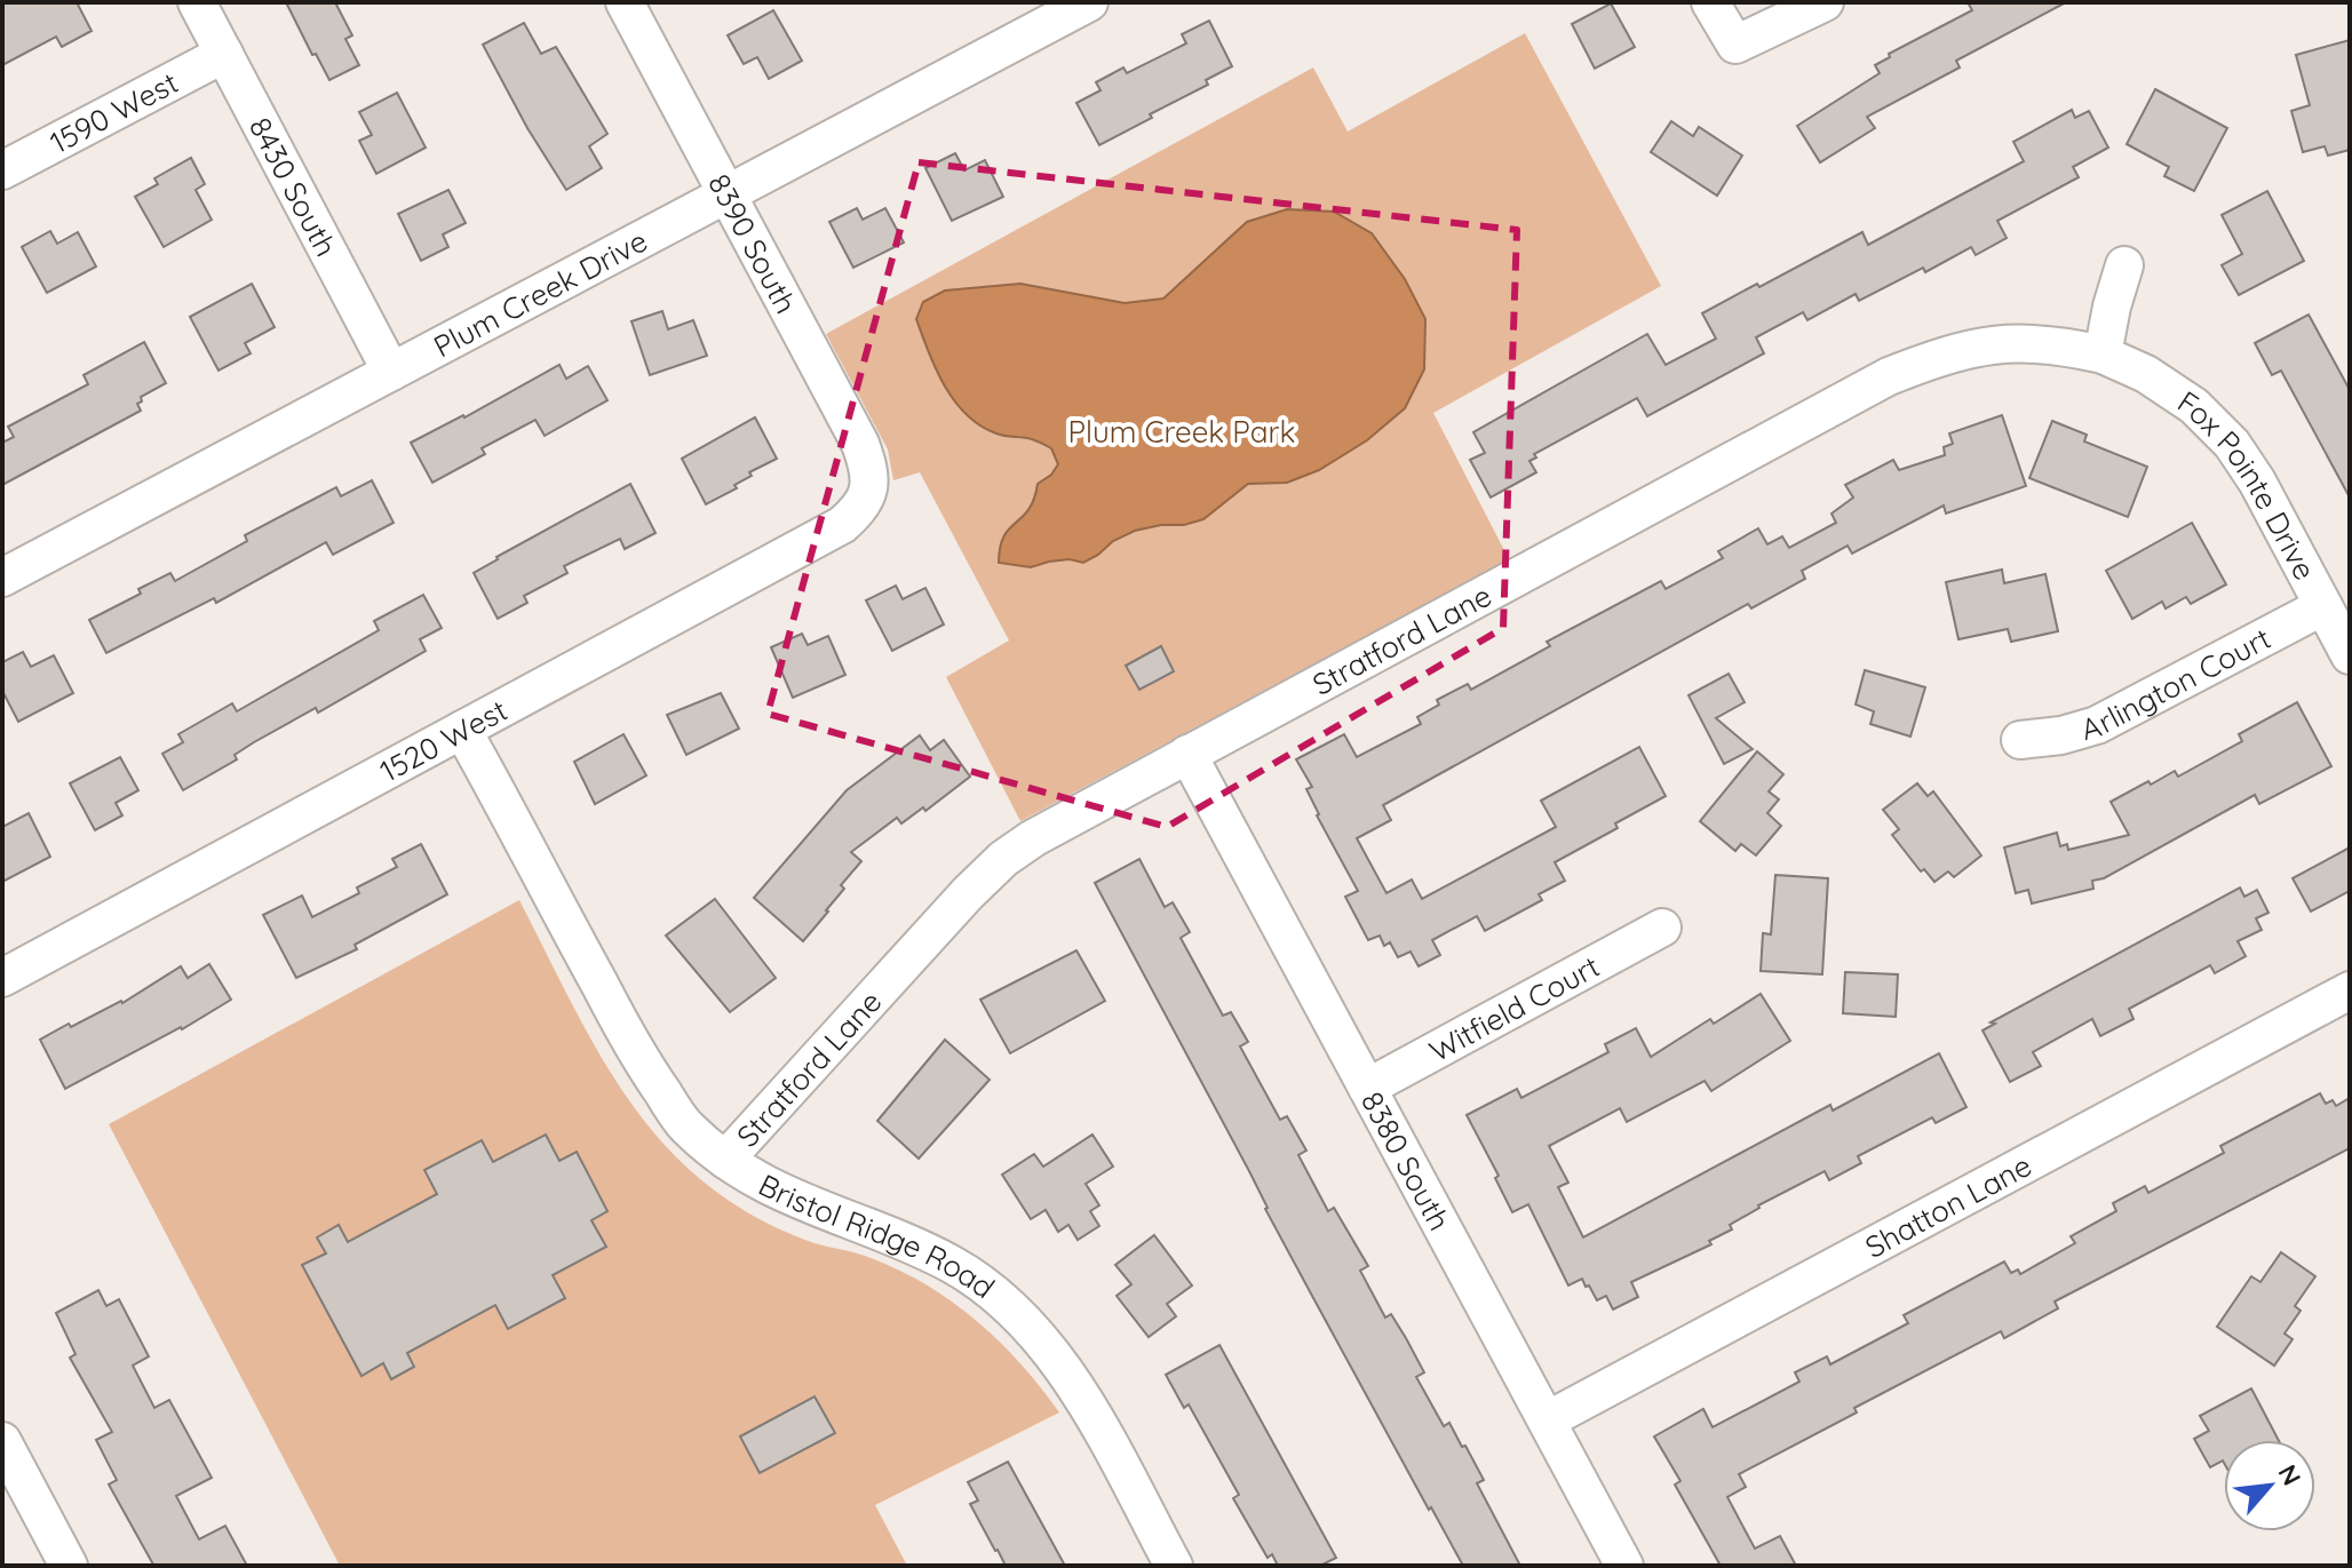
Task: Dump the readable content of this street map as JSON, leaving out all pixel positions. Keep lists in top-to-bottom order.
{
  "streets": {
    "street": [
      "1590 West",
      "8430 South",
      "8390 South",
      "Plum Creek Drive",
      "Fox Pointe Drive",
      "Stratford Lane",
      "Arlington Court",
      "1520 West",
      "Witfield Court",
      "8380 South",
      "Shatton Lane",
      "Bristol Ridge Road"
    ]
  },
  "crossings": [
    ["1590 West", "8430 South"],
    ["8430 South", "Plum Creek Drive"],
    ["8390 South", "Plum Creek Drive"],
    ["8390 South", "1520 West"],
    ["Fox Pointe Drive", "Stratford Lane"],
    ["Fox Pointe Drive", "Arlington Court"],
    ["Stratford Lane", "8380 South"],
    ["Stratford Lane", "Bristol Ridge Road"],
    ["1520 West", "Bristol Ridge Road"],
    ["Witfield Court", "8380 South"],
    ["8380 South", "Shatton Lane"]
  ],
  "parks": ["Plum Creek Park"],
  "north": "top right"
}
